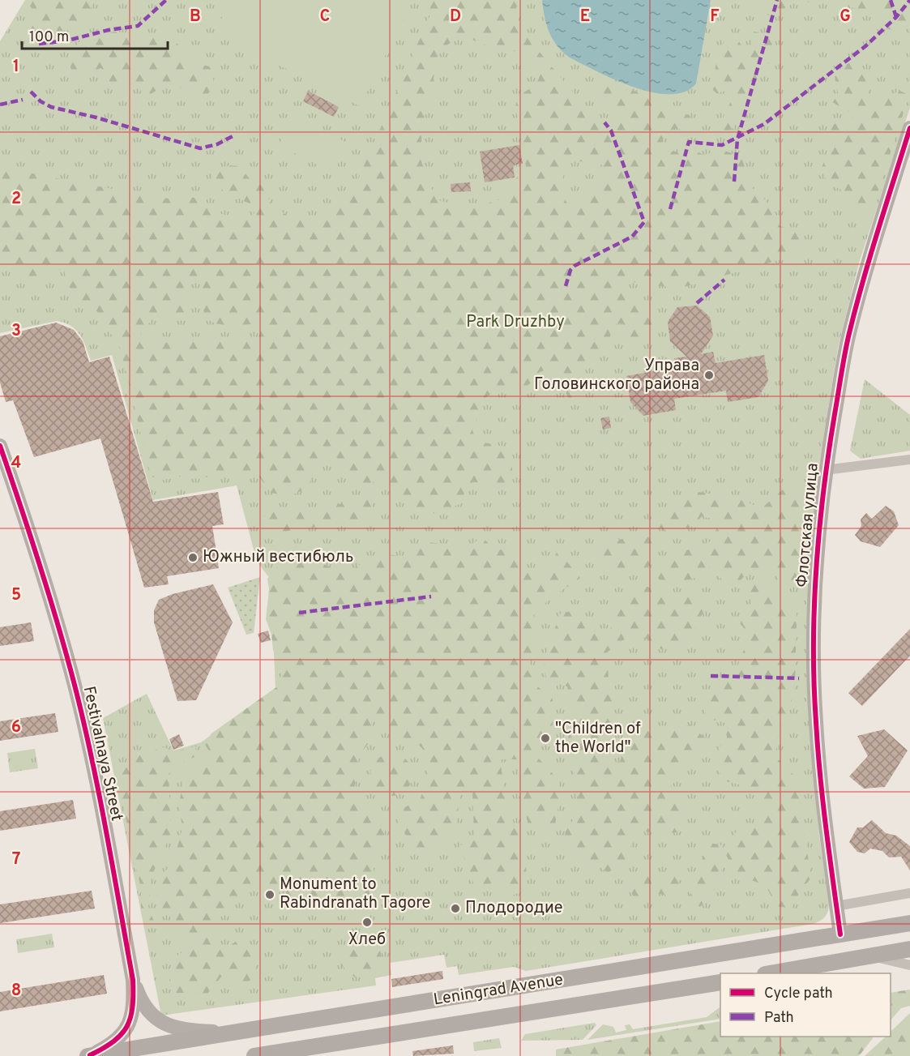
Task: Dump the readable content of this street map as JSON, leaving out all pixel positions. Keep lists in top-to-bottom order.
{
  "streets": {
    "main road": ["Leningrad Avenue"],
    "street": ["Флотская улица", "Festivalnaya Street"]
  },
  "crossings": [
    ["Флотская улица", "Leningrad Avenue"],
    ["Festivalnaya Street", "Leningrad Avenue"]
  ],
  "parks": ["Park Druzhby"],
  "places": [
    "Управа Головинского района",
    "Южный вестибюль",
    "\"Children of the World\"",
    "Monument to Rabindranath Tagore",
    "Плодородие",
    "Хлеб"
  ],
  "legend": ["Cycle path", "Path"],
  "scale_bar": "100 m",
  "grid": {
    "columns": [
      "B",
      "C",
      "D",
      "E",
      "F",
      "G"
    ],
    "rows": [
      "1",
      "2",
      "3",
      "4",
      "5",
      "6",
      "7",
      "8"
    ]
  }
}
